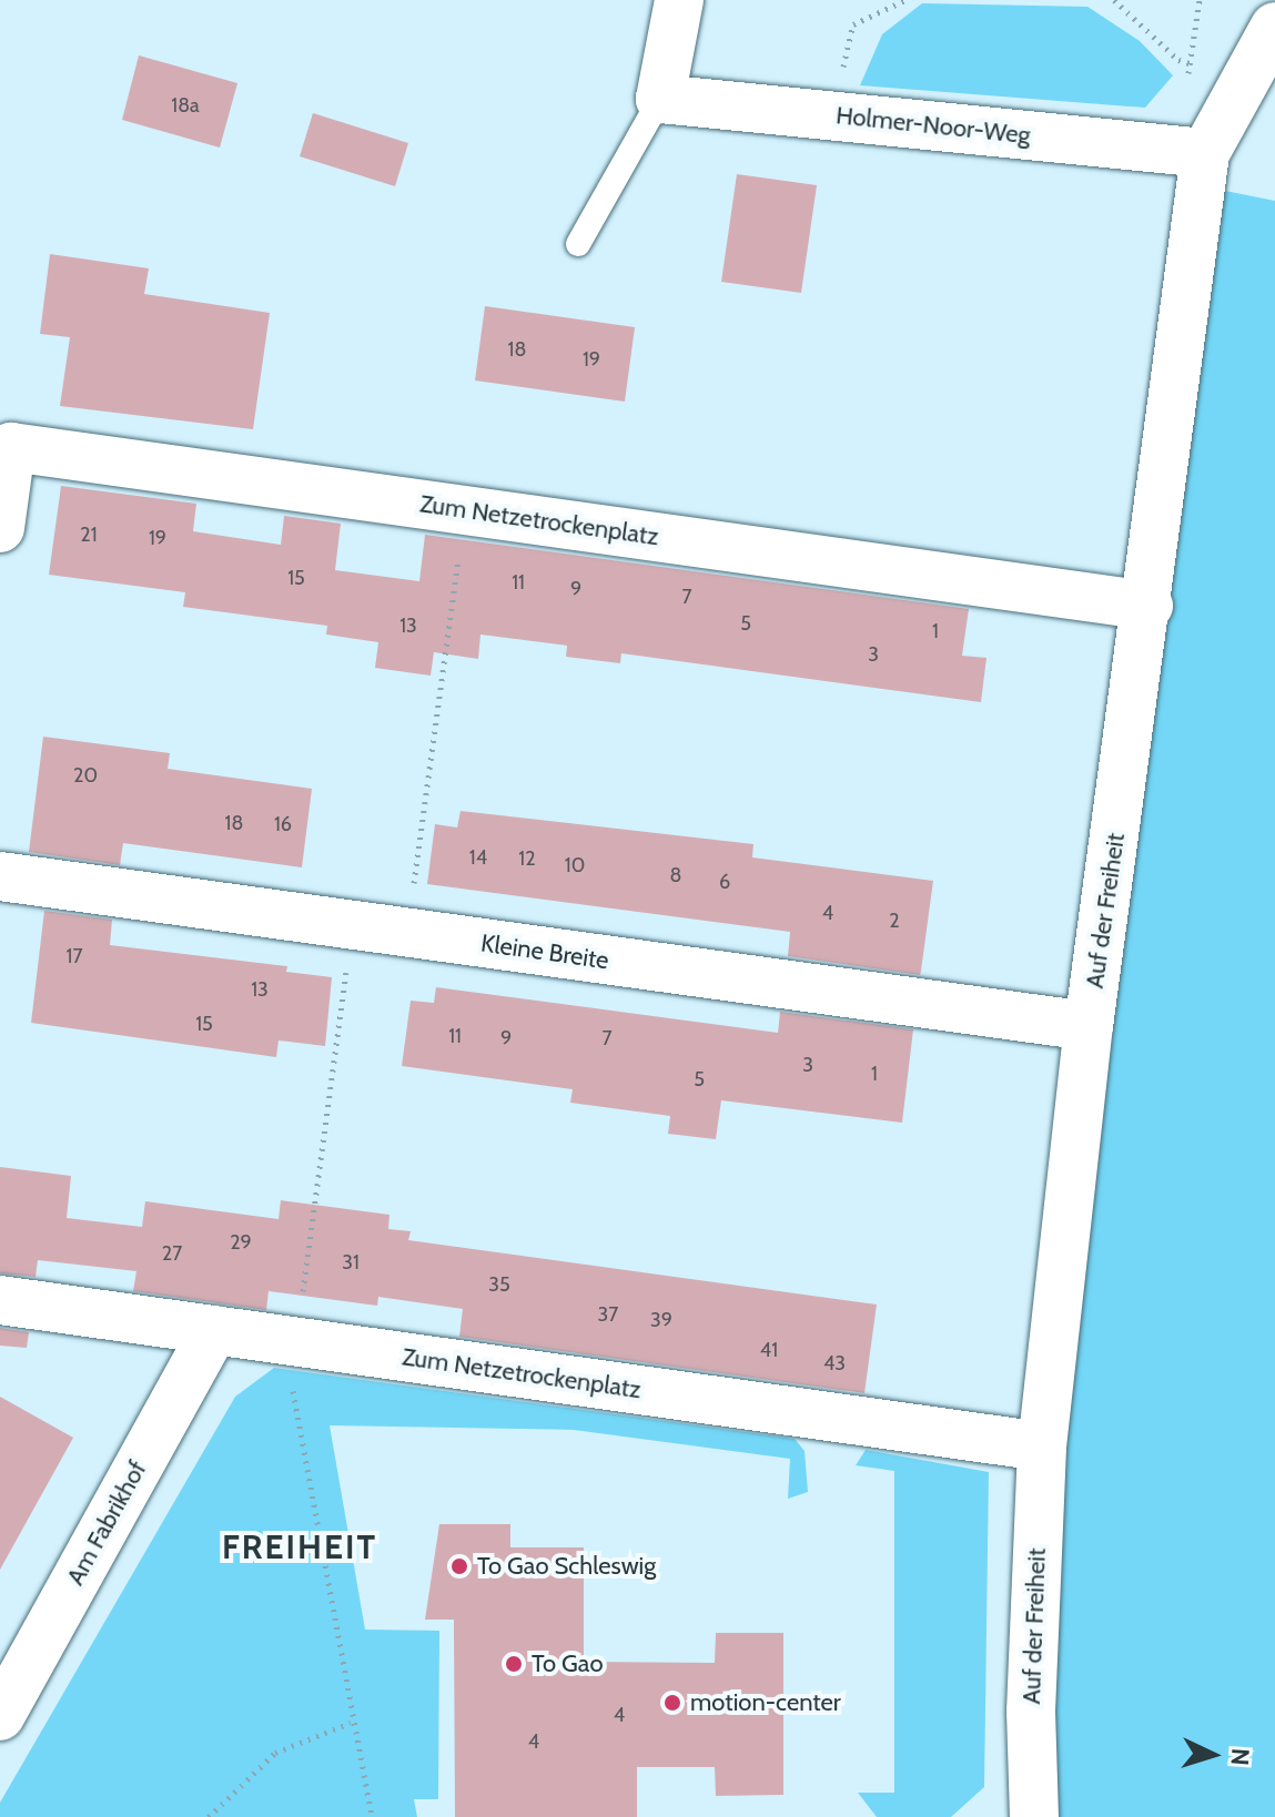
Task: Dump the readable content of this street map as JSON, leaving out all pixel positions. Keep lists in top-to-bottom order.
{
  "streets": {
    "street": [
      "Holmer-Noor-Weg",
      "Zum Netzetrockenplatz",
      "Auf der Freiheit",
      "Kleine Breite",
      "Am Fabrikhof"
    ]
  },
  "crossings": [
    ["Holmer-Noor-Weg", "Auf der Freiheit"],
    ["Zum Netzetrockenplatz", "Auf der Freiheit"],
    ["Zum Netzetrockenplatz", "Am Fabrikhof"],
    ["Auf der Freiheit", "Kleine Breite"]
  ],
  "districts": ["FREIHEIT"],
  "places": ["To Gao Schleswig", "To Gao", "motion-center"],
  "house_numbers": [
    "18a",
    "18",
    "19",
    "21",
    "19",
    "15",
    "11",
    "9",
    "7",
    "5",
    "13",
    "1",
    "3",
    "20",
    "18",
    "16",
    "14",
    "12",
    "10",
    "8",
    "6",
    "4",
    "2",
    "17",
    "13",
    "15",
    "11",
    "9",
    "7",
    "3",
    "1",
    "5",
    "29",
    "27",
    "31",
    "35",
    "37",
    "39",
    "41",
    "43",
    "4",
    "4"
  ],
  "north": "right"
}
